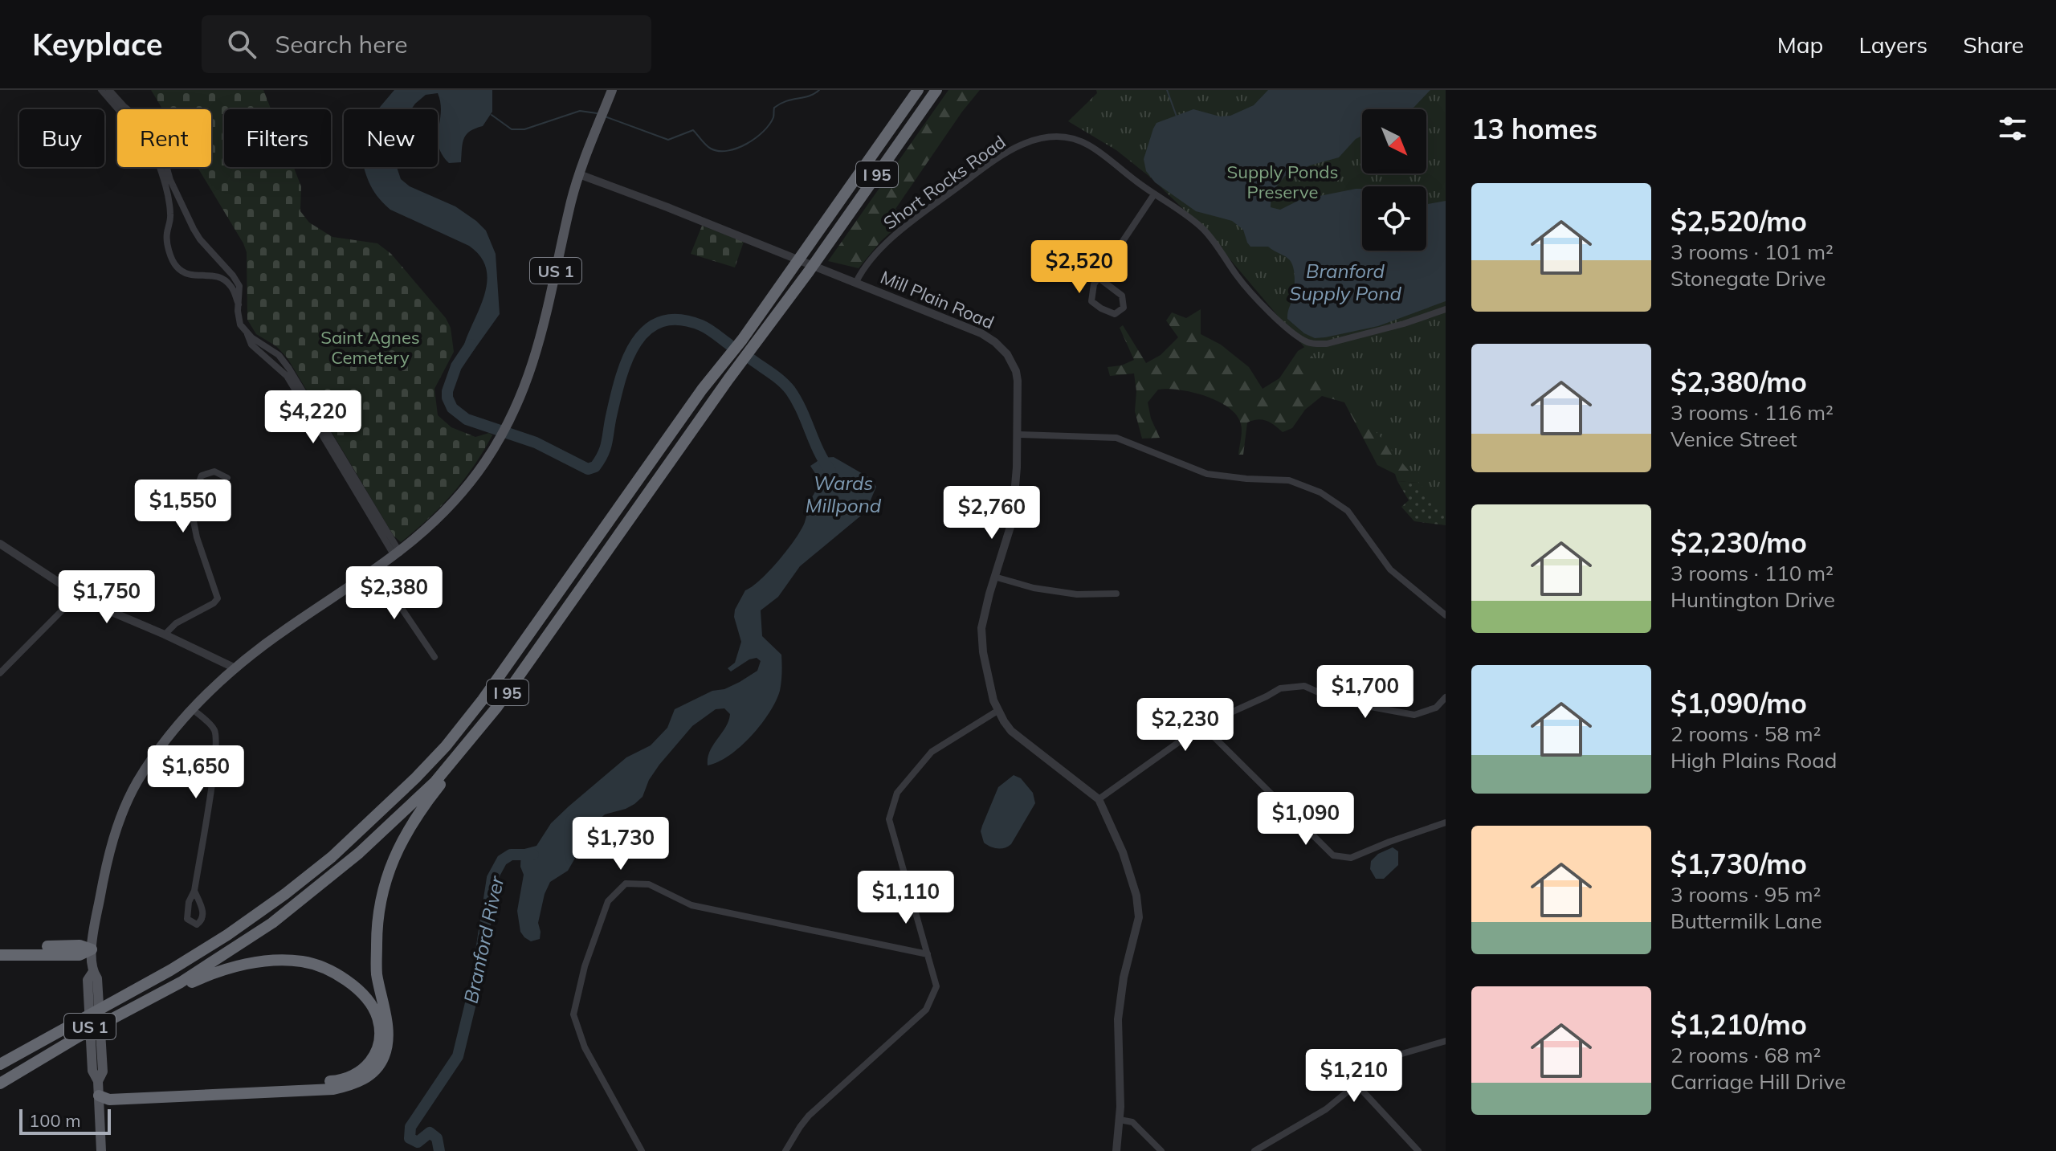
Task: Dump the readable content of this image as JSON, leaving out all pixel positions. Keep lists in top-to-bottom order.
{
  "streets": {
    "highway": ["I 95"],
    "main road": ["US 1"],
    "street": ["Short Rocks Road", "Mill Plain Road"]
  },
  "crossings": [
    ["Short Rocks Road", "Mill Plain Road"],
    ["US 1", "Mill Plain Road"]
  ],
  "water": ["Branford Supply Pond", "Wards Millpond", "Branford River"],
  "parks": ["Supply Ponds Preserve", "Saint Agnes Cemetery"],
  "scale_bar": "100 m",
  "north": "bottom right",
  "page": {
    "header": "Keyplace",
    "search": "Search here",
    "nav": ["Map", "Layers", "Share"],
    "heading": "13 homes",
    "chip": [
      "Buy",
      "Rent",
      "Filters",
      "New"
    ],
    "list": [
      {
        "name": "$2,520/mo",
        "note": "3 rooms · 101 m² · Stonegate Drive"
      },
      {
        "name": "$2,380/mo",
        "note": "3 rooms · 116 m² · Venice Street"
      },
      {
        "name": "$2,230/mo",
        "note": "3 rooms · 110 m² · Huntington Drive"
      },
      {
        "name": "$1,090/mo",
        "note": "2 rooms · 58 m² · High Plains Road"
      },
      {
        "name": "$1,730/mo",
        "note": "3 rooms · 95 m² · Buttermilk Lane"
      },
      {
        "name": "$1,210/mo",
        "note": "2 rooms · 68 m² · Carriage Hill Drive"
      }
    ],
    "price": [
      "$2,520",
      "$4,220",
      "$1,550",
      "$2,760",
      "$2,380",
      "$1,750",
      "$1,700",
      "$2,230",
      "$1,650",
      "$1,090",
      "$1,730",
      "$1,110",
      "$1,210"
    ],
    "scale": "100 m"
  }
}
